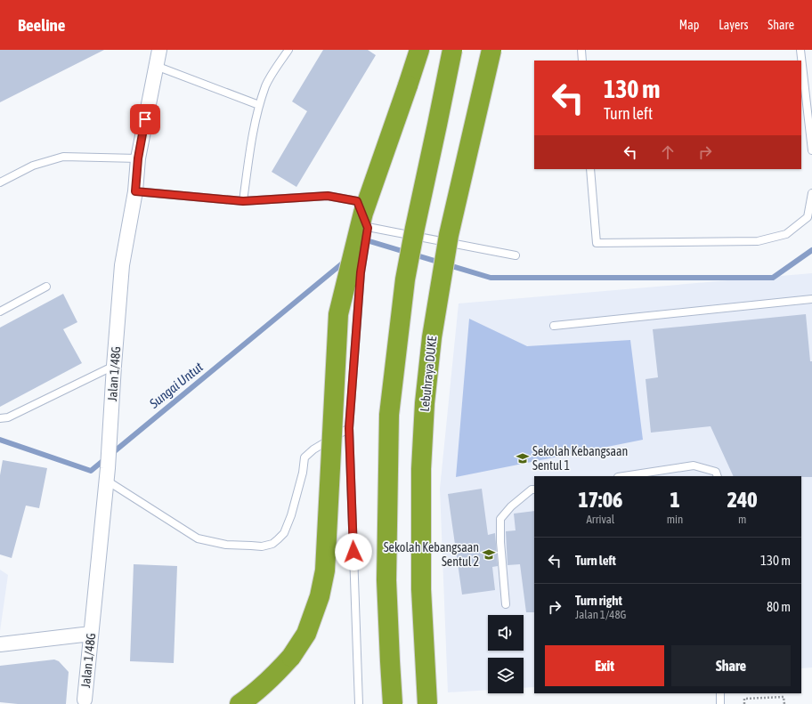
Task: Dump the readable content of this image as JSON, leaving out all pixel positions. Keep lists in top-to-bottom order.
{
  "streets": {
    "highway": ["Lebuhraya DUKE"],
    "street": ["Jalan 1/48G"]
  },
  "water": ["Sungai Untut"],
  "places": {
    "school or university": ["Sekolah Kebangsaan Sentul 1", "Sekolah Kebangsaan Sentul 2"]
  },
  "page": {
    "header": "Beeline",
    "nav": ["Map", "Layers", "Share"],
    "turn": ["130 m", "Turn left"],
    "eta": [
      "17:06",
      "Arrival",
      "1",
      "min",
      "240",
      "m"
    ],
    "list": [
      {
        "name": "Turn left",
        "value": "130 m"
      },
      {
        "name": "Turn right",
        "note": "Jalan 1/48G",
        "value": "80 m"
      }
    ],
    "buttons": ["Exit", "Share"]
  }
}
